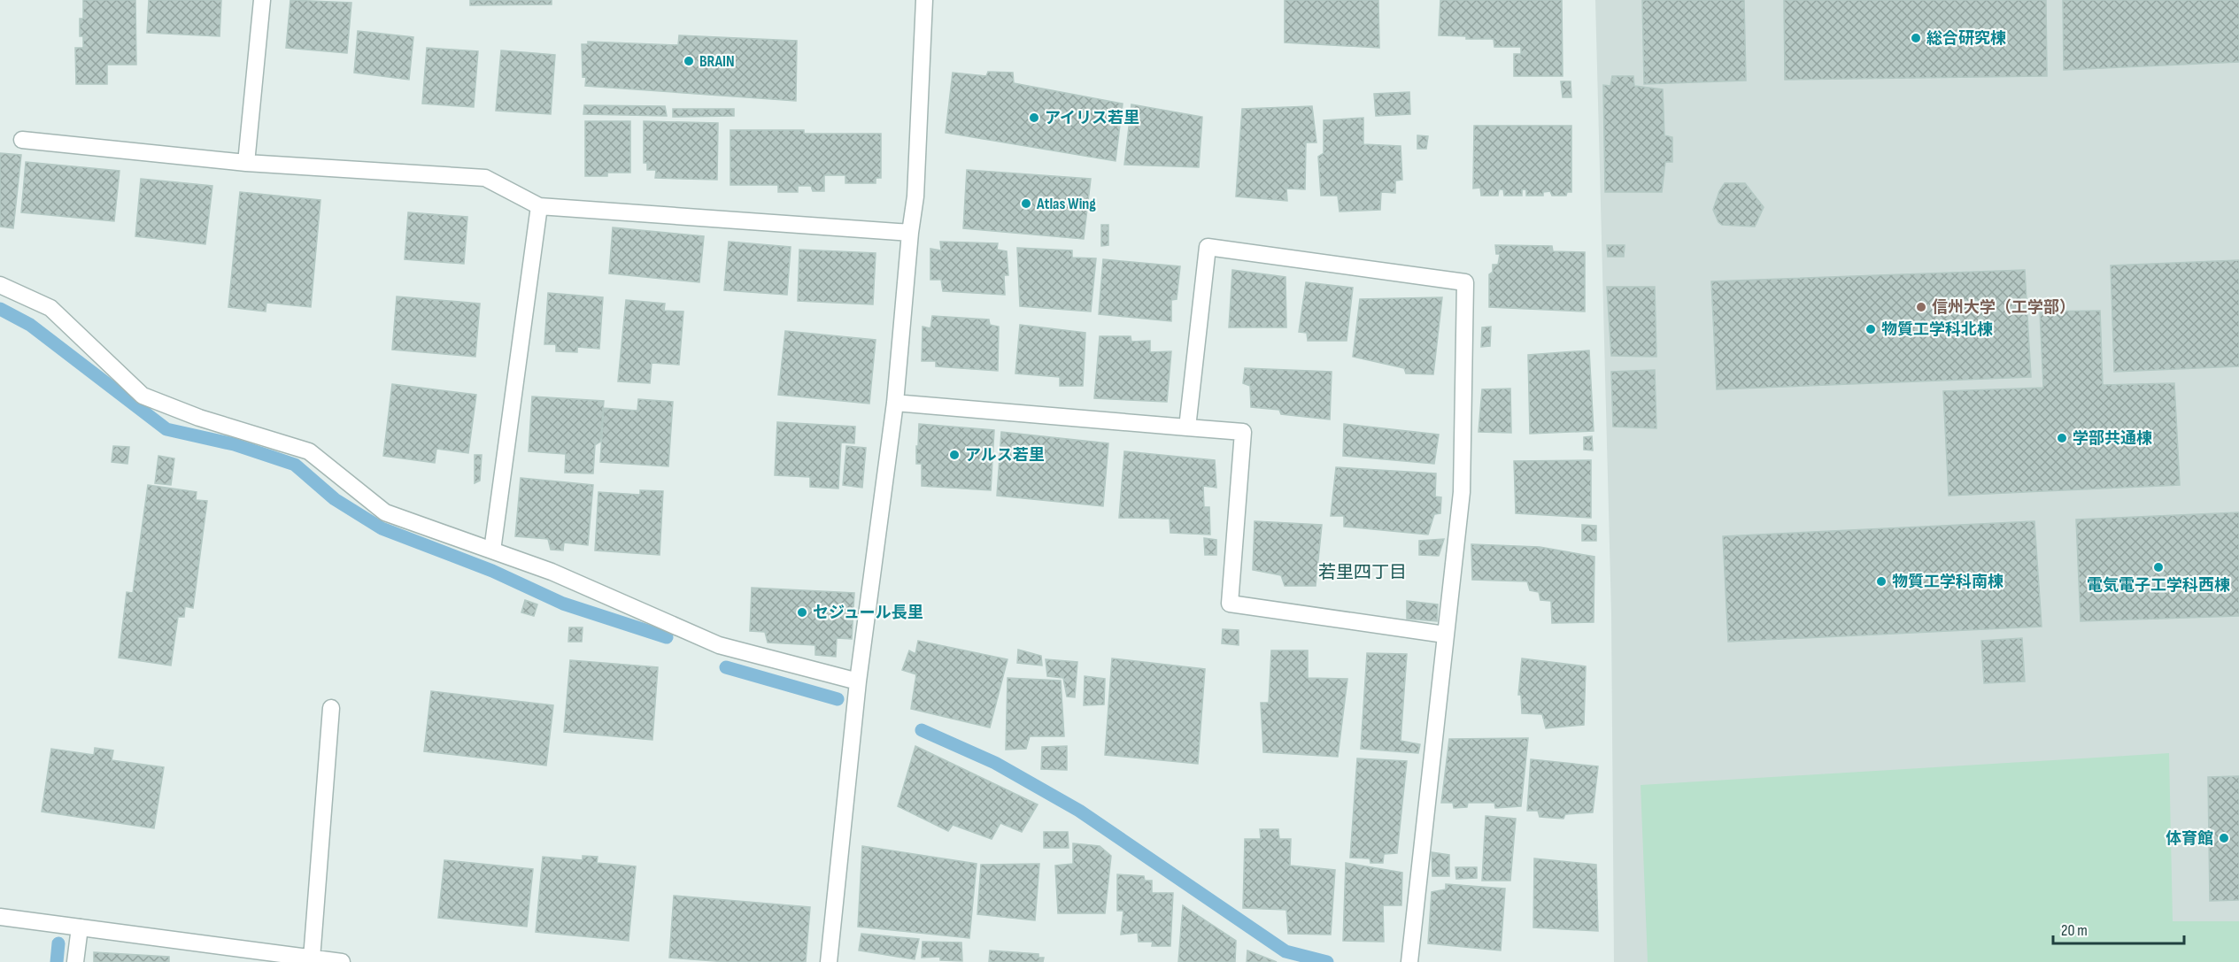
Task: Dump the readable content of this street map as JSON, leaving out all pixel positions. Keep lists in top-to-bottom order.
{
  "districts": ["若里四丁目"],
  "places": [
    "総合研究棟",
    "BRAIN",
    "アイリス若里",
    "Atlas Wing",
    "信州大学（工学部）",
    "物質工学科北棟",
    "学部共通棟",
    "アルス若里",
    "電気電子工学科西棟",
    "物質工学科南棟",
    "セジュール長里",
    "体育館"
  ],
  "scale_bar": "20 m"
}
